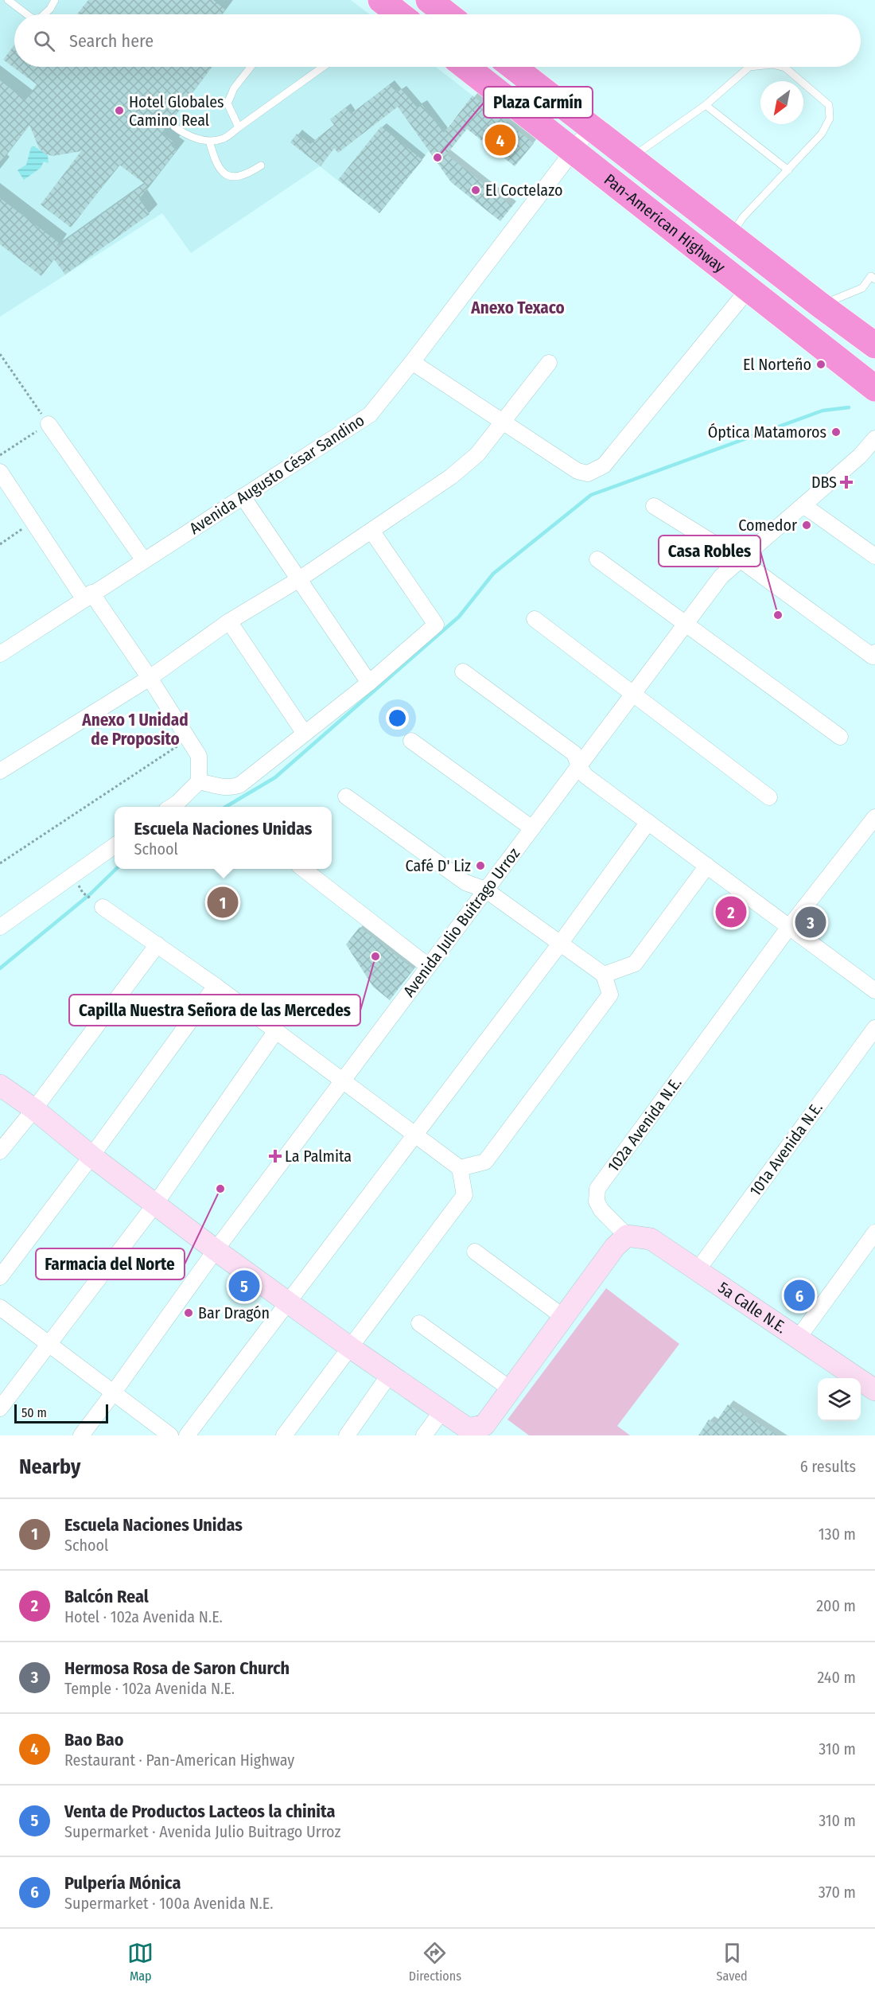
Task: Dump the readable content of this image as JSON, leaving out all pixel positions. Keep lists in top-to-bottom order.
{
  "streets": {
    "highway": ["Pan-American Highway"],
    "street": [
      "Avenida Augusto César Sandino",
      "Avenida Julio Buitrago Urroz",
      "102a Avenida N.E.",
      "101a Avenida N.E.",
      "5a Calle N.E."
    ]
  },
  "crossings": [
    ["Pan-American Highway", "Avenida Augusto César Sandino"],
    ["102a Avenida N.E.", "5a Calle N.E."],
    ["101a Avenida N.E.", "5a Calle N.E."]
  ],
  "districts": ["Anexo Texaco", "Anexo 1 Unidad de Proposito"],
  "places": {
    "other": [
      "Hotel Globales Camino Real",
      "Plaza Carmín",
      "El Coctelazo",
      "El Norteño",
      "Óptica Matamoros",
      "Comedor",
      "Casa Robles",
      "Café D' Liz",
      "Capilla Nuestra Señora de las Mercedes",
      "Farmacia del Norte",
      "Bar Dragón"
    ],
    "health": ["DBS", "La Palmita"]
  },
  "scale_bar": "50 m",
  "north": "bottom left",
  "page": {
    "search": "Search here",
    "pins": [
      "4",
      "1",
      "2",
      "3",
      "5",
      "6"
    ],
    "popup": ["Escuela Naciones Unidas", "School"],
    "scale": "50 m",
    "heading": ["Nearby", "6 results"],
    "list": [
      {
        "mark": "1",
        "name": "Escuela Naciones Unidas",
        "note": "School",
        "value": "130 m"
      },
      {
        "mark": "2",
        "name": "Balcón Real",
        "note": "Hotel · 102a Avenida N.E.",
        "value": "200 m"
      },
      {
        "mark": "3",
        "name": "Hermosa Rosa de Saron Church",
        "note": "Temple · 102a Avenida N.E.",
        "value": "240 m"
      },
      {
        "mark": "4",
        "name": "Bao Bao",
        "note": "Restaurant · Pan-American Highway",
        "value": "310 m"
      },
      {
        "mark": "5",
        "name": "Venta de Productos Lacteos la chinita",
        "note": "Supermarket · Avenida Julio Buitrago Urroz",
        "value": "310 m"
      },
      {
        "mark": "6",
        "name": "Pulpería Mónica",
        "note": "Supermarket · 100a Avenida N.E.",
        "value": "370 m"
      }
    ],
    "nav": ["Map", "Directions", "Saved"]
  }
}
